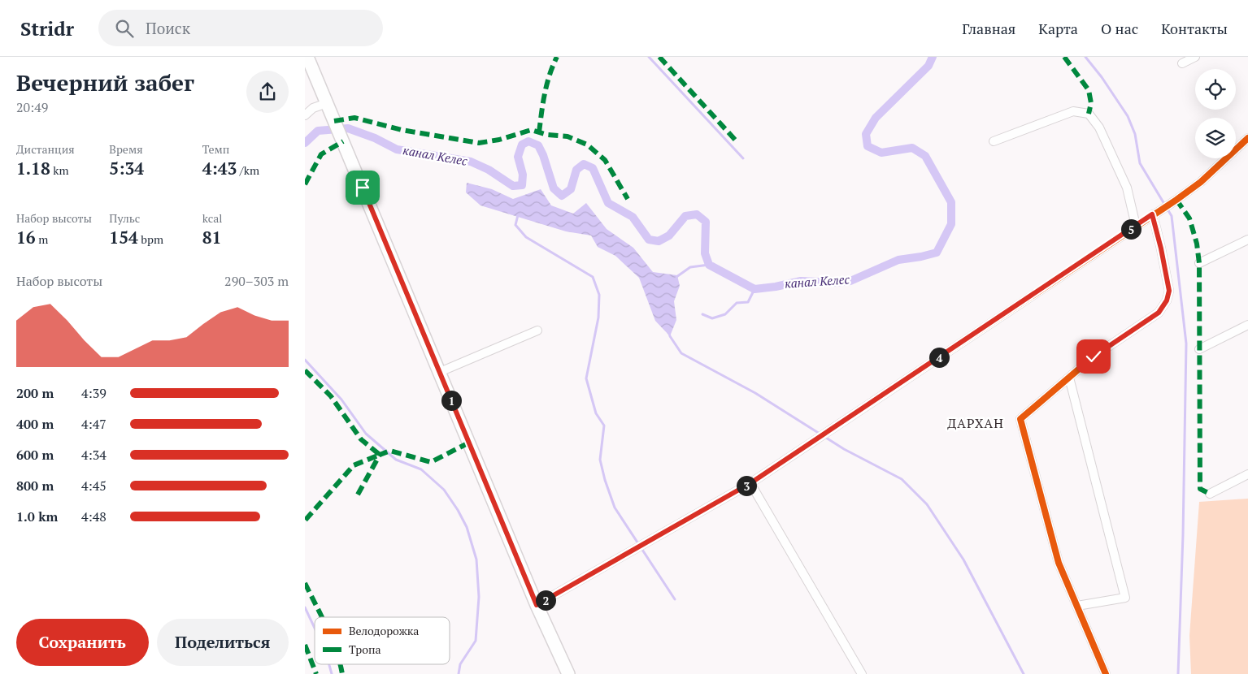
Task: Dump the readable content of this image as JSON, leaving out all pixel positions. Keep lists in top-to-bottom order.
{
  "districts": ["ДАРХАН"],
  "water": ["канал Келес"],
  "legend": ["Велодорожка", "Тропа"],
  "page": {
    "header": "Stridr",
    "search": "Поиск",
    "nav": [
      "Главная",
      "Карта",
      "О нас",
      "Контакты"
    ],
    "heading": ["Вечерний забег", "20:49"],
    "stats": [
      ["Дистанция", "1.18 km"],
      ["Время", "5:34"],
      ["Темп", "4:43 /km"],
      ["Набор высоты", "16 m"],
      ["Пульс", "154 bpm"],
      ["kcal", "81"]
    ],
    "pins": [
      "5",
      "4",
      "1",
      "3",
      "2"
    ],
    "chart": ["Набор высоты", "290–303 m"],
    "list": [
      {
        "name": "200 m",
        "note": "4:39"
      },
      {
        "name": "400 m",
        "note": "4:47"
      },
      {
        "name": "600 m",
        "note": "4:34"
      },
      {
        "name": "800 m",
        "note": "4:45"
      },
      {
        "name": "1.0 km",
        "note": "4:48"
      }
    ],
    "buttons": ["Сохранить", "Поделиться"]
  }
}
